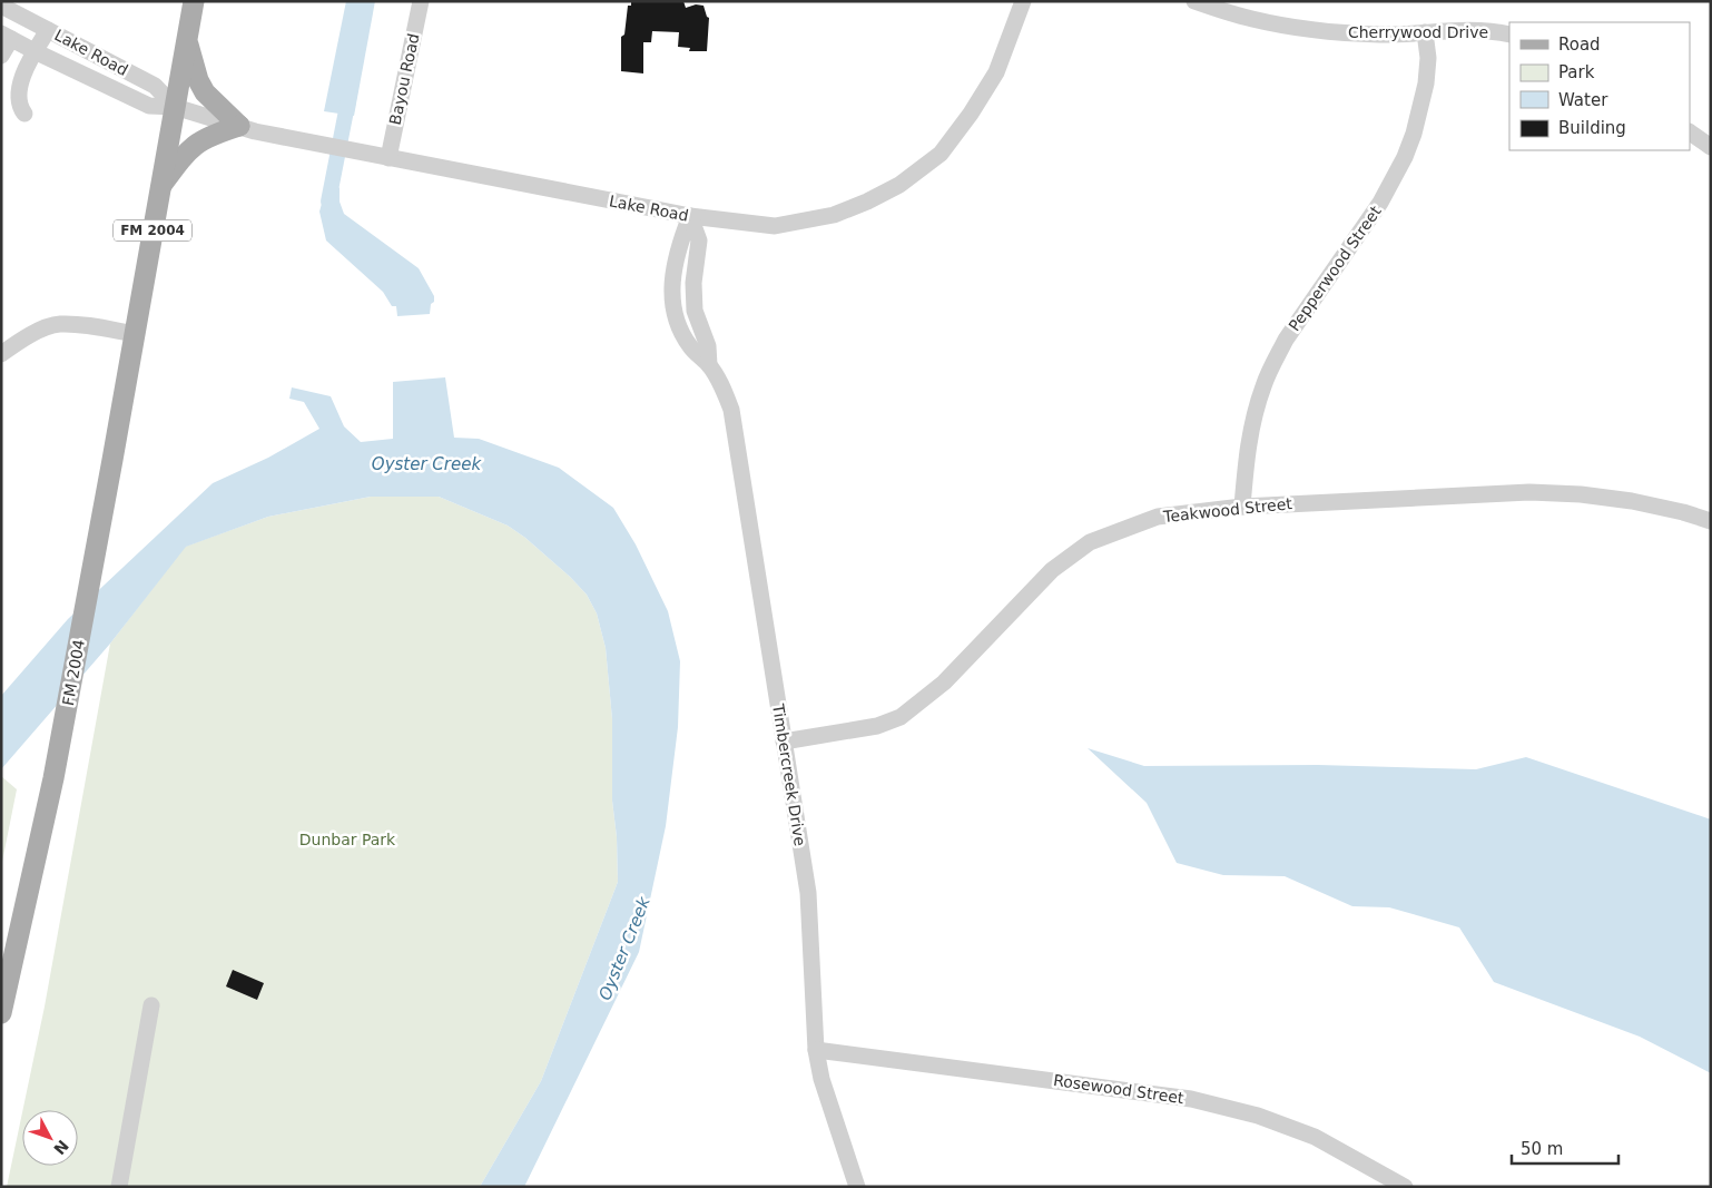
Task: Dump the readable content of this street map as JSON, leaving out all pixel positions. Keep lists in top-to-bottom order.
{
  "streets": {
    "main road": ["FM 2004"],
    "street": [
      "Cherrywood Drive",
      "Lake Road",
      "Bayou Road",
      "Pepperwood Street",
      "Teakwood Street",
      "Timbercreek Drive",
      "Rosewood Street"
    ]
  },
  "crossings": [
    ["Cherrywood Drive", "Pepperwood Street"],
    ["Lake Road", "Bayou Road"],
    ["Lake Road", "FM 2004"],
    ["Lake Road", "Timbercreek Drive"],
    ["Pepperwood Street", "Teakwood Street"],
    ["Teakwood Street", "Timbercreek Drive"],
    ["Timbercreek Drive", "Rosewood Street"]
  ],
  "water": ["Oyster Creek"],
  "parks": ["Dunbar Park"],
  "legend": [
    "Road",
    "Park",
    "Water",
    "Building"
  ],
  "scale_bar": "50 m",
  "north": "bottom right"
}
